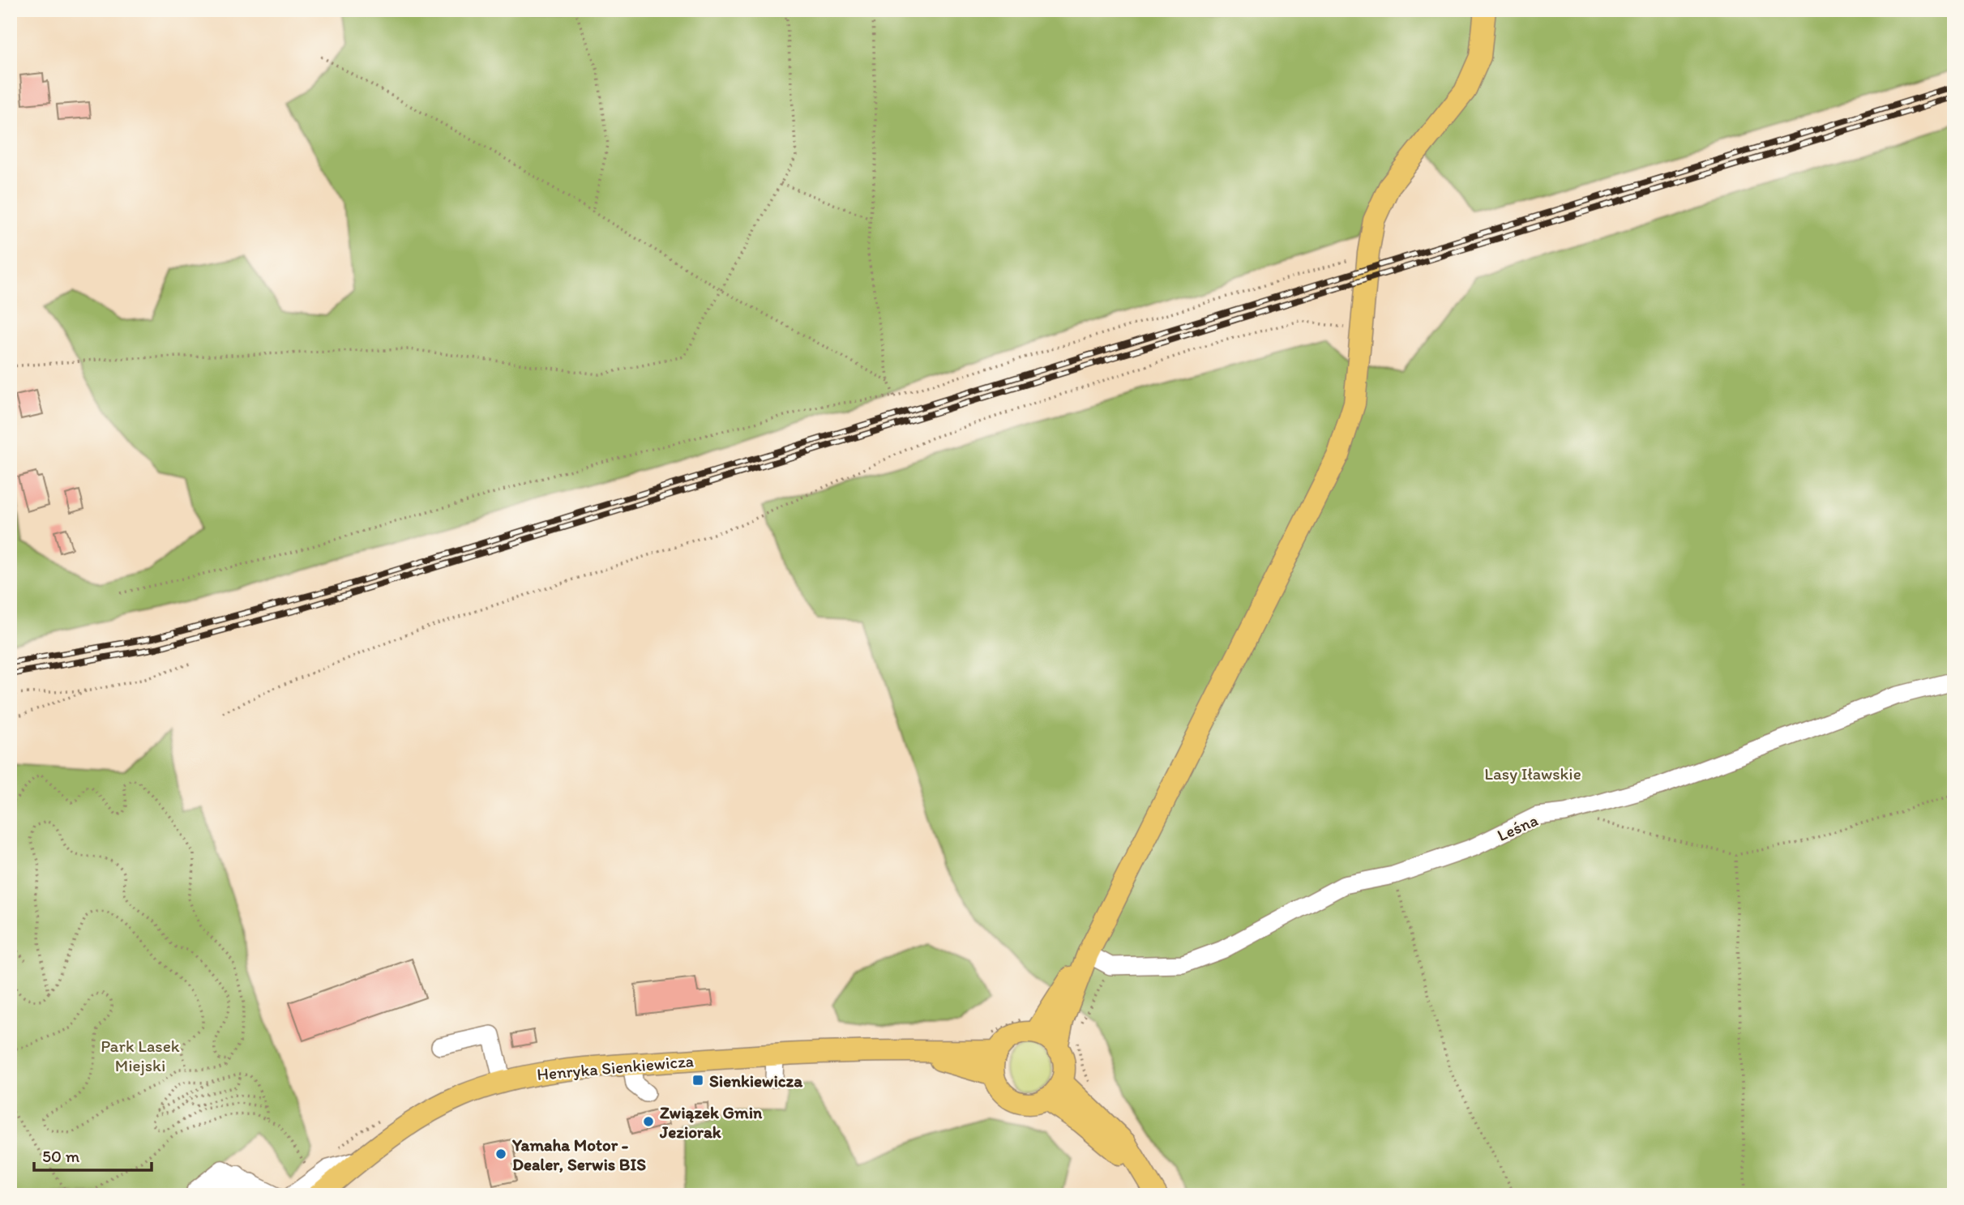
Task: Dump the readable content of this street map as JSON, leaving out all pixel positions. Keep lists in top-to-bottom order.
{
  "streets": {
    "main road": ["Henryka Sienkiewicza"],
    "lane": ["Leśna"]
  },
  "parks": ["Lasy Iławskie", "Park Lasek Miejski"],
  "places": {
    "transit": ["Sienkiewicza"],
    "other": ["Związek Gmin Jeziorak", "Yamaha Motor - Dealer, Serwis BIS"]
  },
  "scale_bar": "50 m"
}
